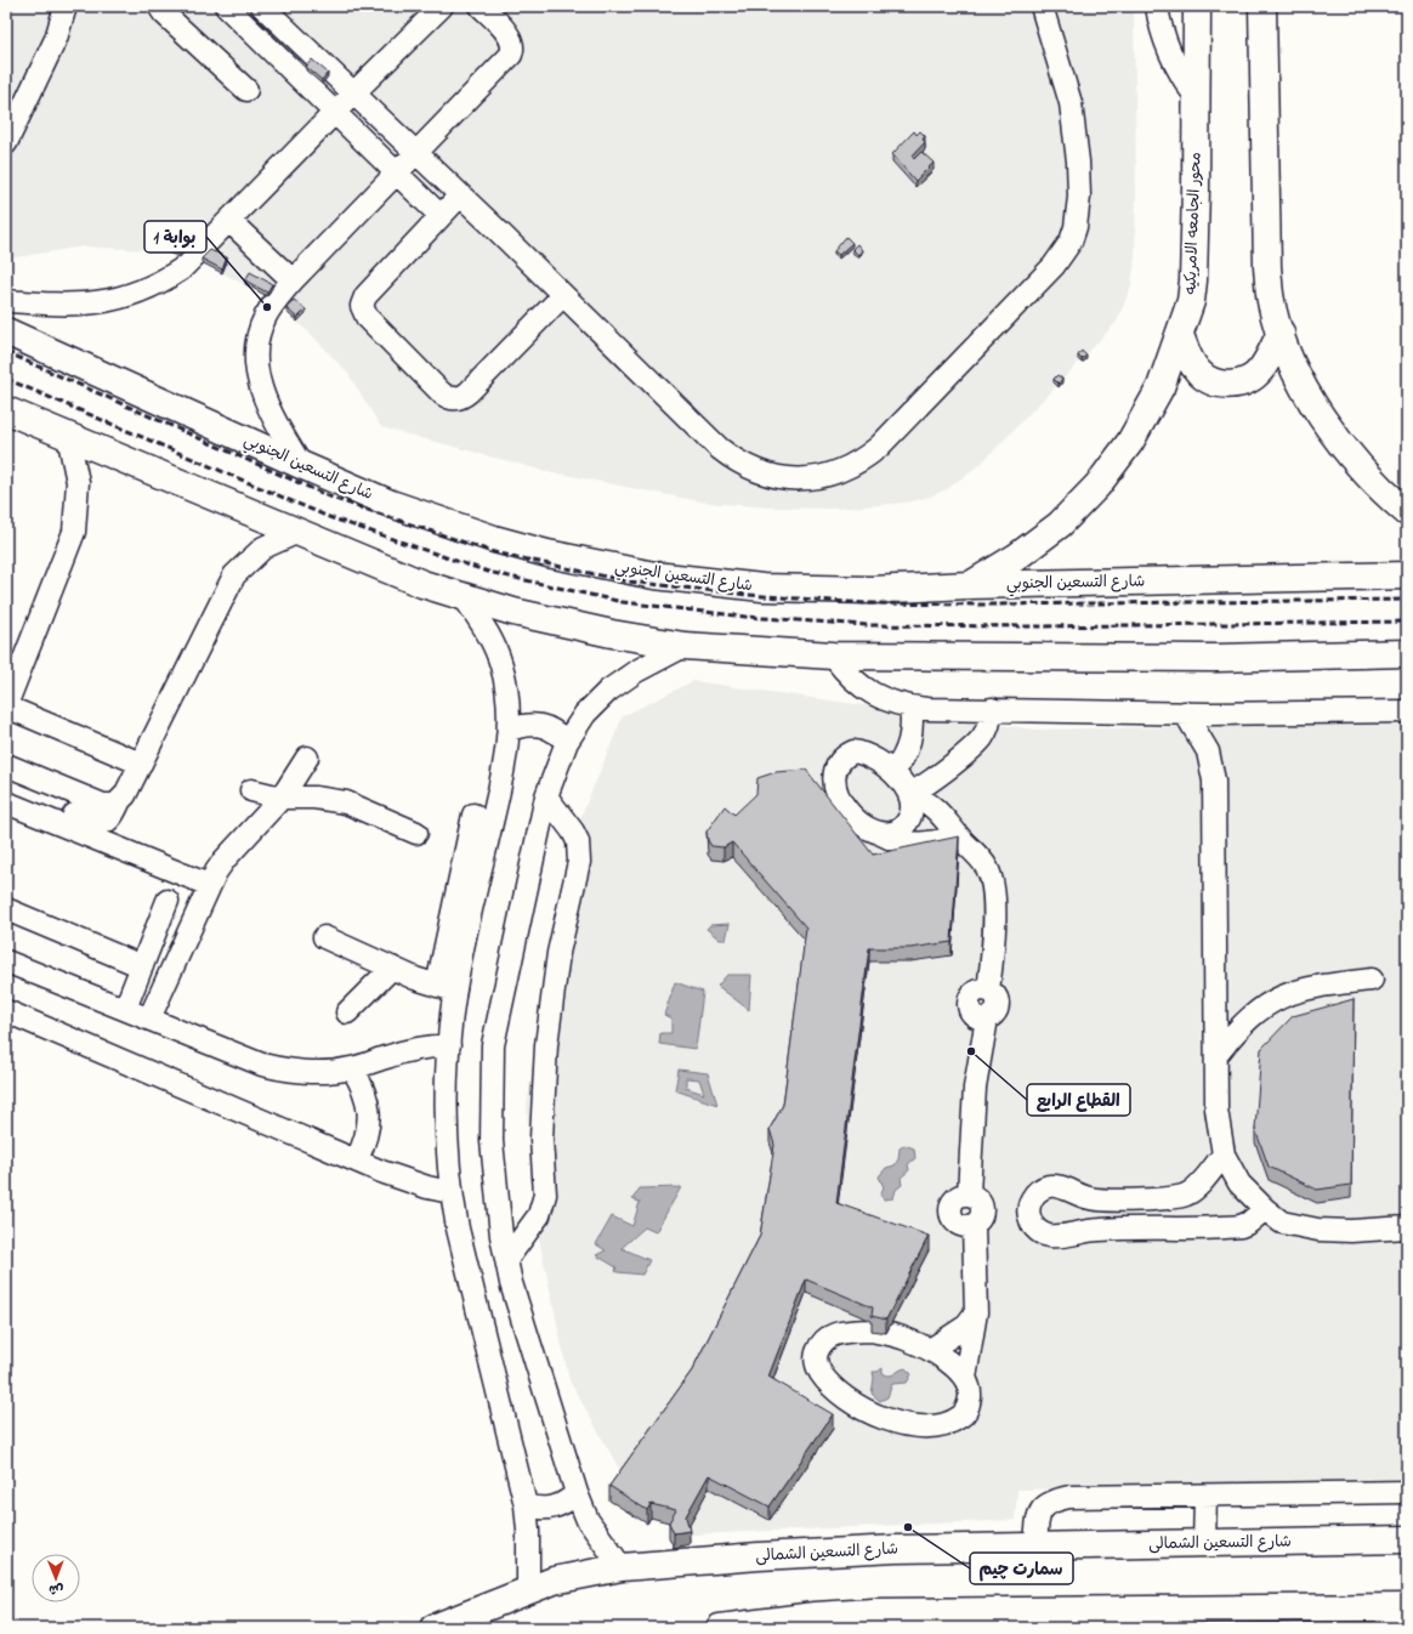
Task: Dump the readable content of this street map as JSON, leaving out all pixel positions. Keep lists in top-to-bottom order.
{
  "streets": {
    "main road": ["محور الجامعه الامريكيه", "شارع التسعين الجنوبي", "شارع التسعين الشمالى"]
  },
  "crossings": [
    ["محور الجامعه الامريكيه", "شارع التسعين الجنوبي"]
  ],
  "places": ["بوابة 1", "القطاع الرابع", "سمارت چيم"],
  "north": "bottom"
}
